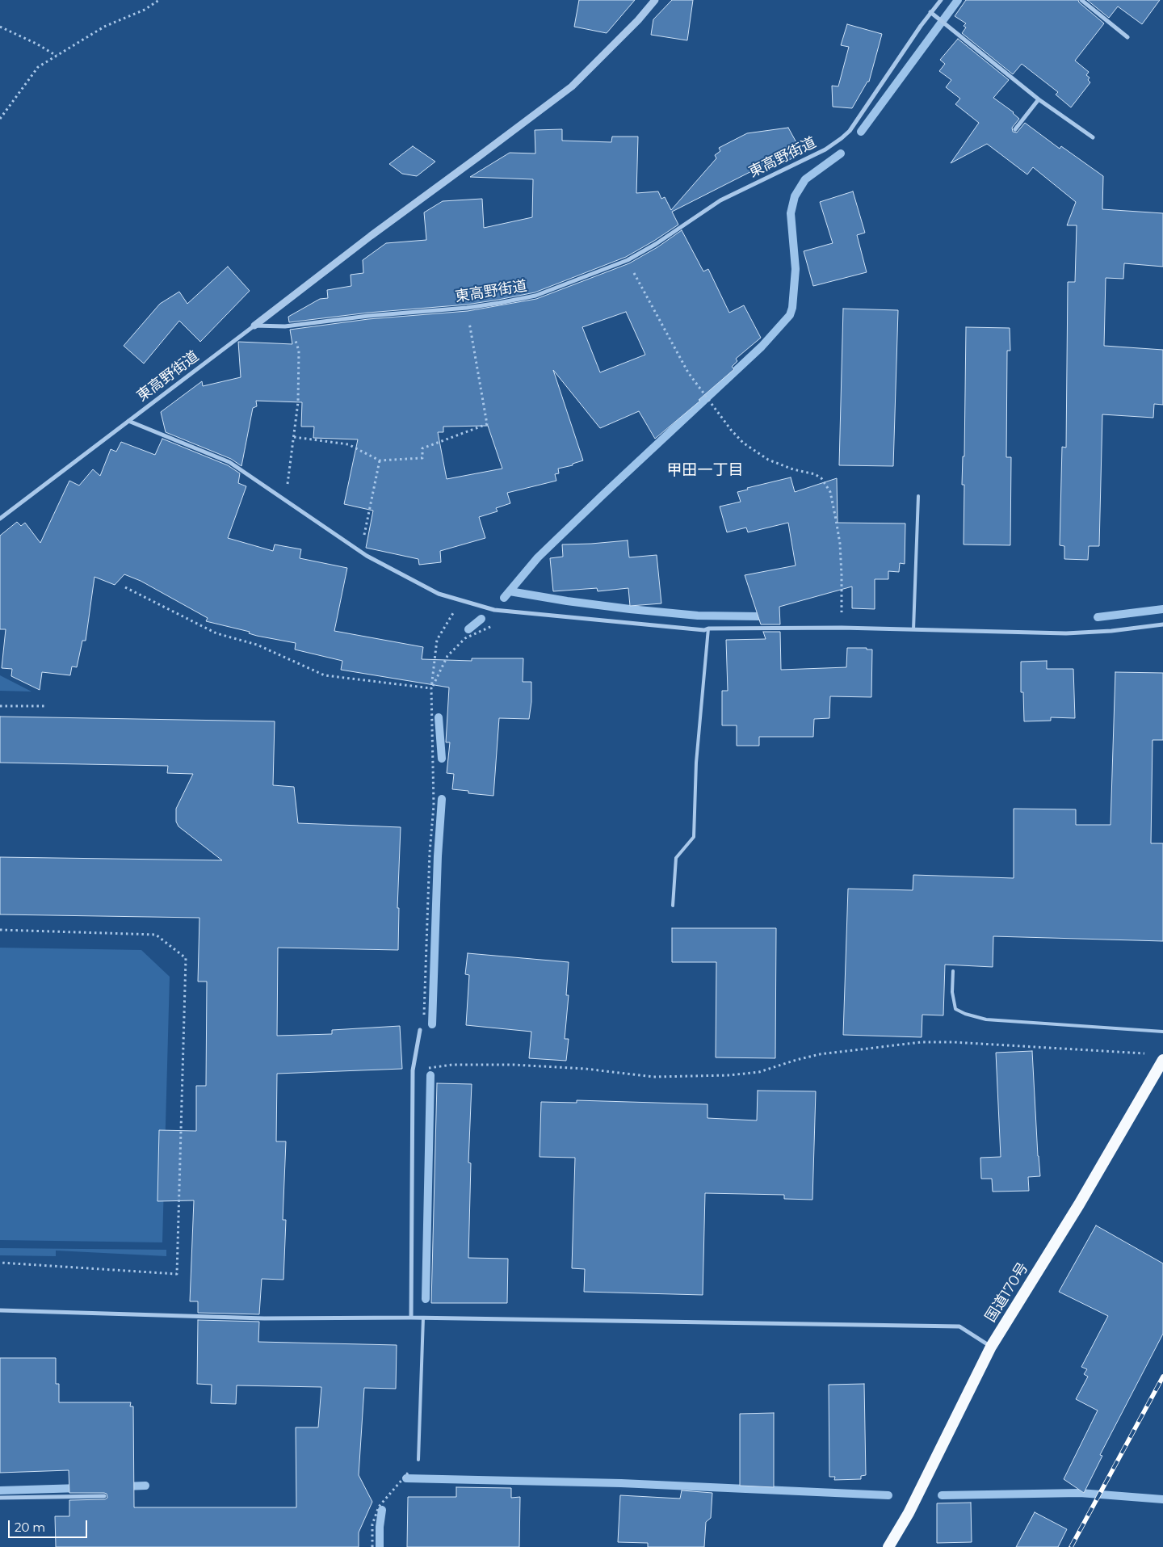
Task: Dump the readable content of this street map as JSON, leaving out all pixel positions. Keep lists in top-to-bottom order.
{
  "streets": {
    "highway": ["国道170号"],
    "street": ["東高野街道"]
  },
  "districts": ["甲田一丁目"],
  "scale_bar": "20 m"
}
